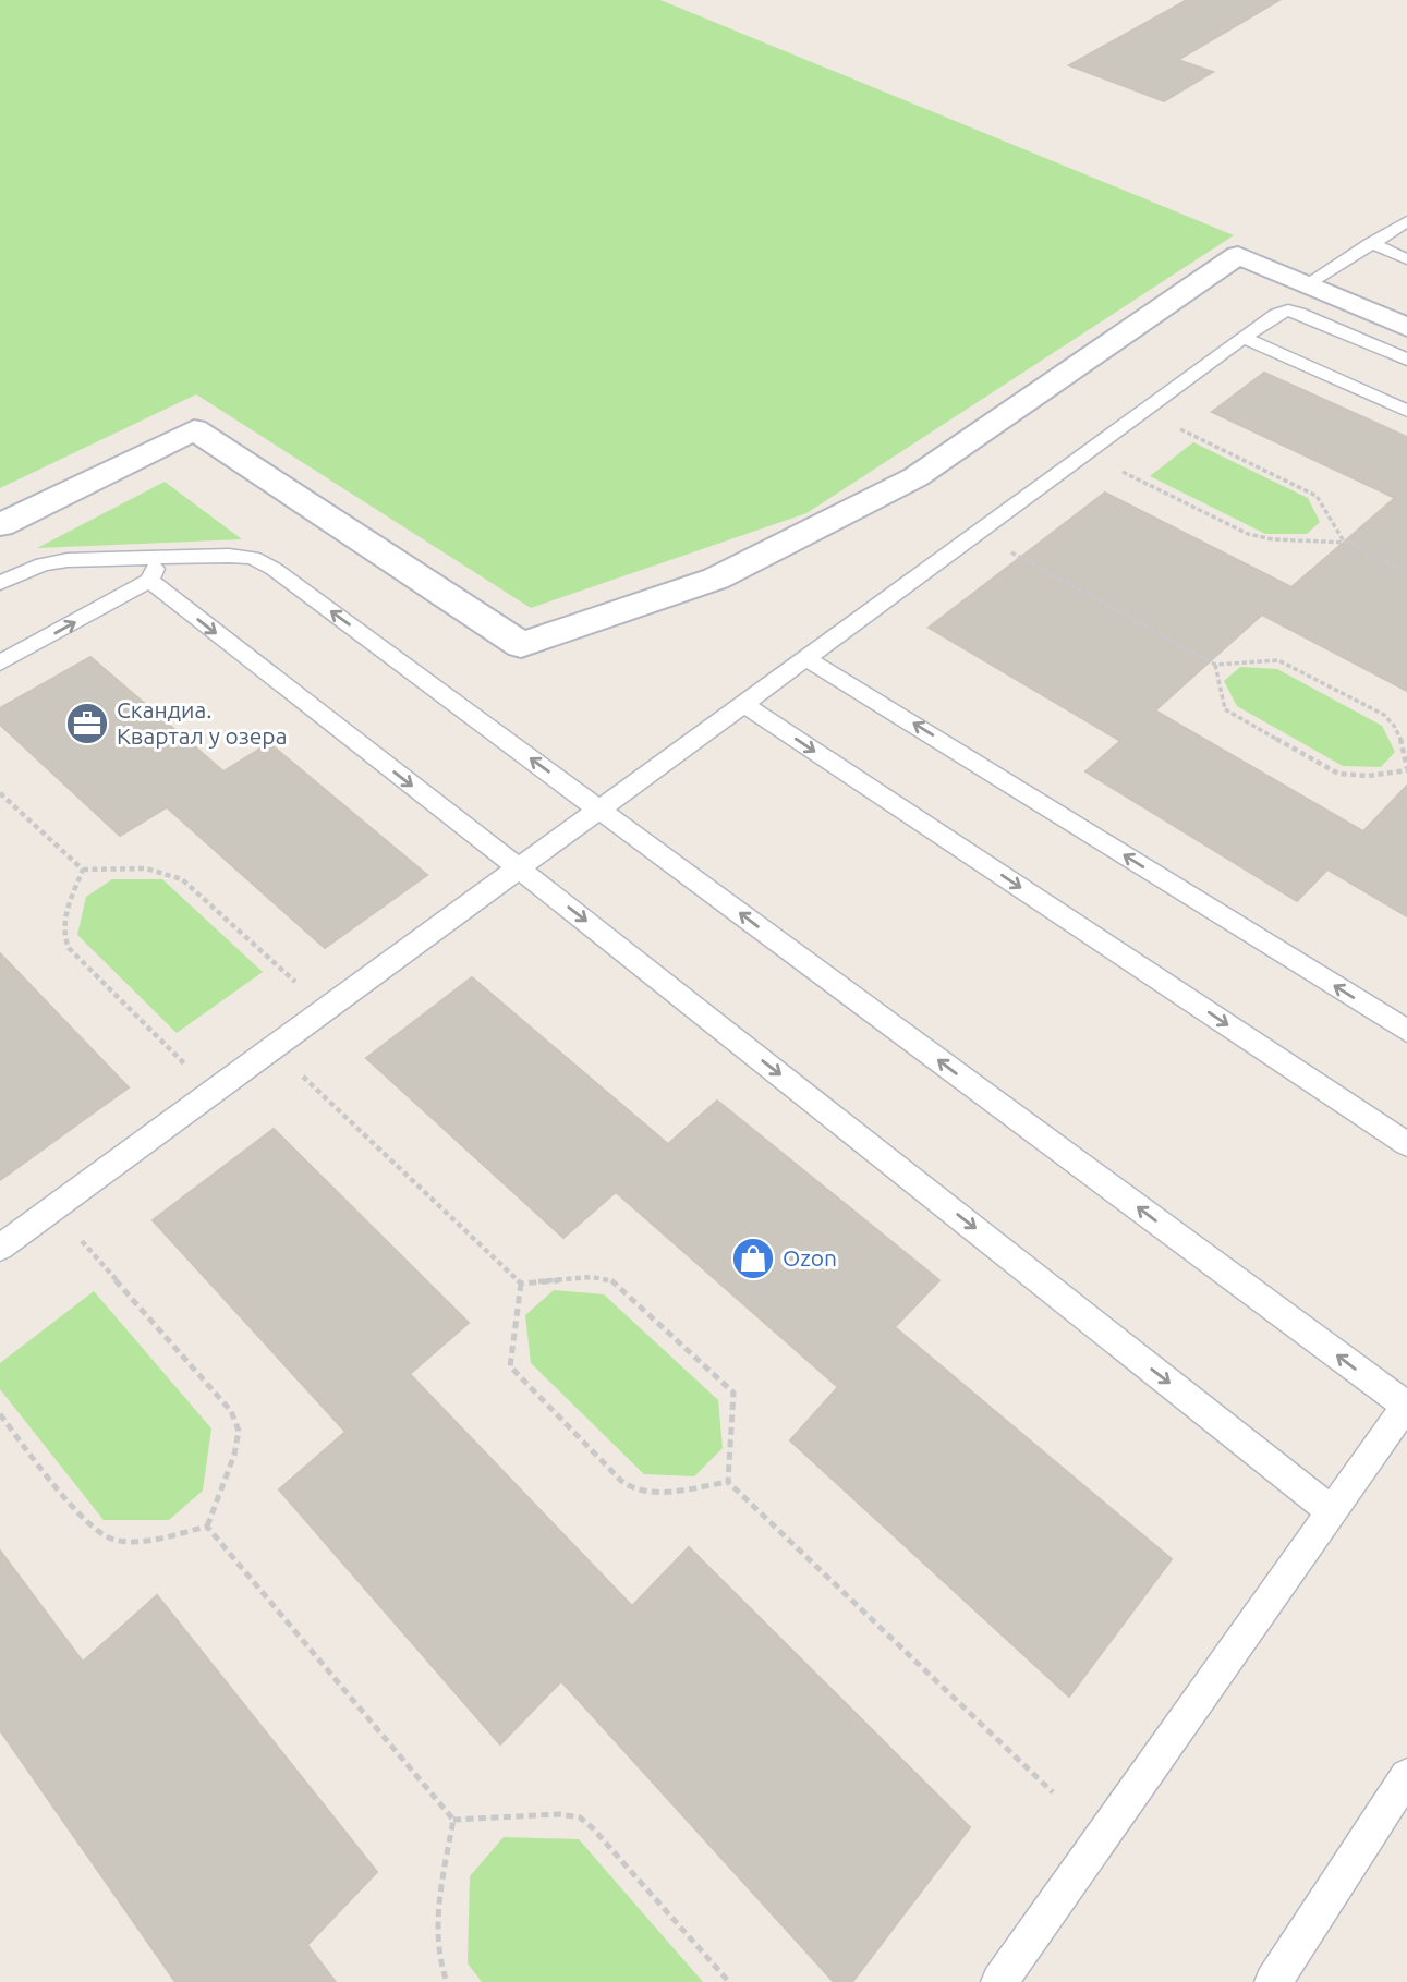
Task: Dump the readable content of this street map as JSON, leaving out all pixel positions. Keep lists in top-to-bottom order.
{
  "places": {
    "office": ["Скандиа. Квартал у озера"],
    "shop": ["Ozon"]
  }
}
